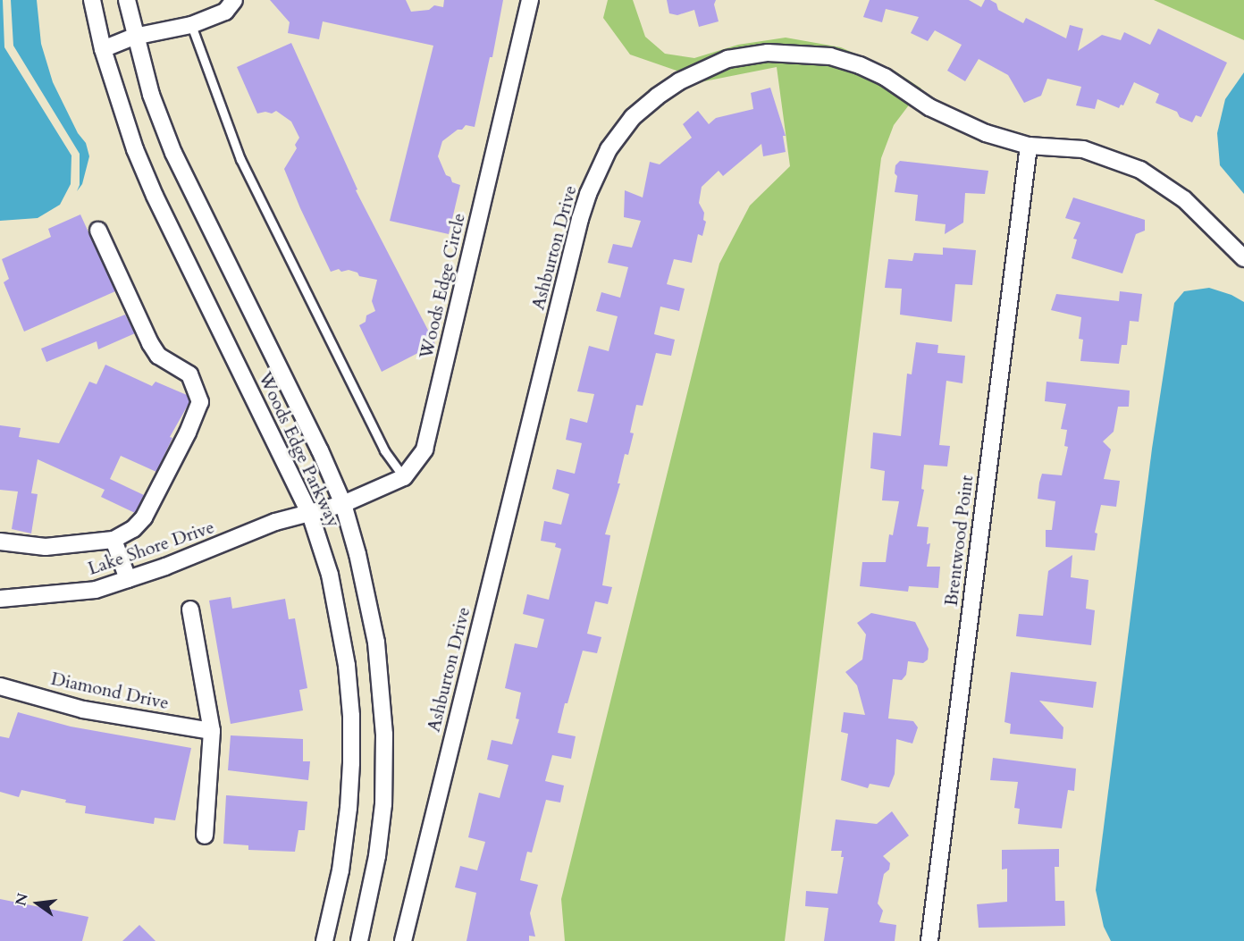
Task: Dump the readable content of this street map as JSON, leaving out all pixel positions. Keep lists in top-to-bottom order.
{
  "streets": {
    "street": [
      "Ashburton Drive",
      "Woods Edge Circle",
      "Woods Edge Parkway",
      "Brentwood Point",
      "Lake Shore Drive",
      "Diamond Drive"
    ]
  },
  "crossings": [
    ["Ashburton Drive", "Brentwood Point"],
    ["Woods Edge Circle", "Woods Edge Parkway"],
    ["Woods Edge Circle", "Lake Shore Drive"],
    ["Woods Edge Parkway", "Lake Shore Drive"]
  ],
  "north": "left"
}
